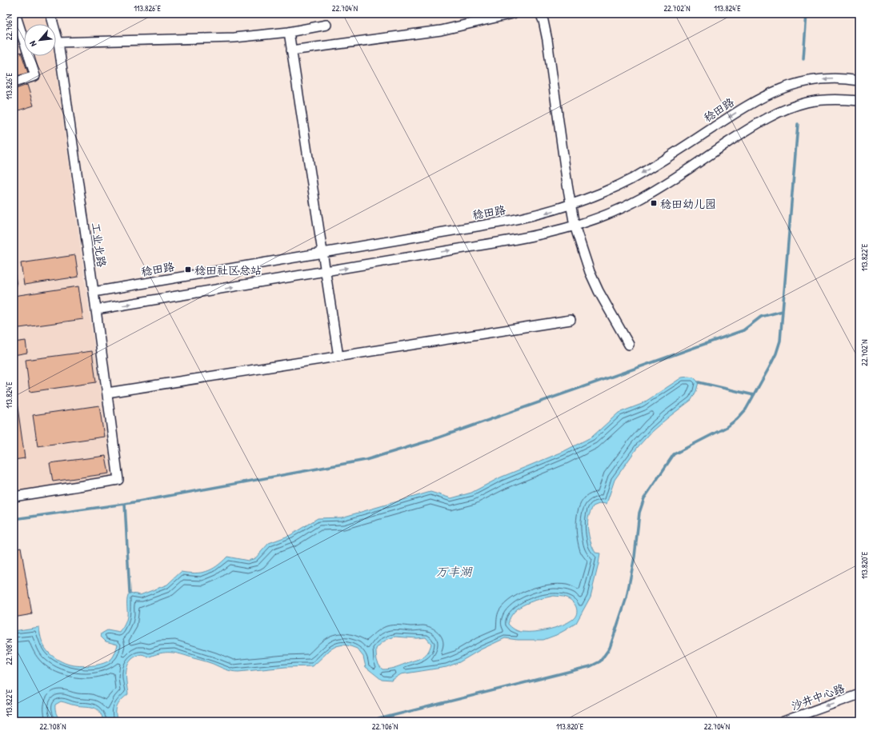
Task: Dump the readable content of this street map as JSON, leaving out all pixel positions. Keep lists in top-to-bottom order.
{
  "streets": {
    "street": ["稔田路", "工业北路", "沙井中心路"]
  },
  "crossings": [
    ["稔田路", "工业北路"]
  ],
  "one_way": ["沙井中心路"],
  "water": ["万丰湖"],
  "places": {
    "transit": ["稔田幼儿园", "稔田社区总站"]
  },
  "north": "bottom left",
  "coordinates": [
    "113.826°E",
    "22.704°N",
    "22.702°N",
    "113.824°E",
    "22.706°N",
    "113.822°E",
    "113.820°E",
    "22.708°N"
  ]
}
